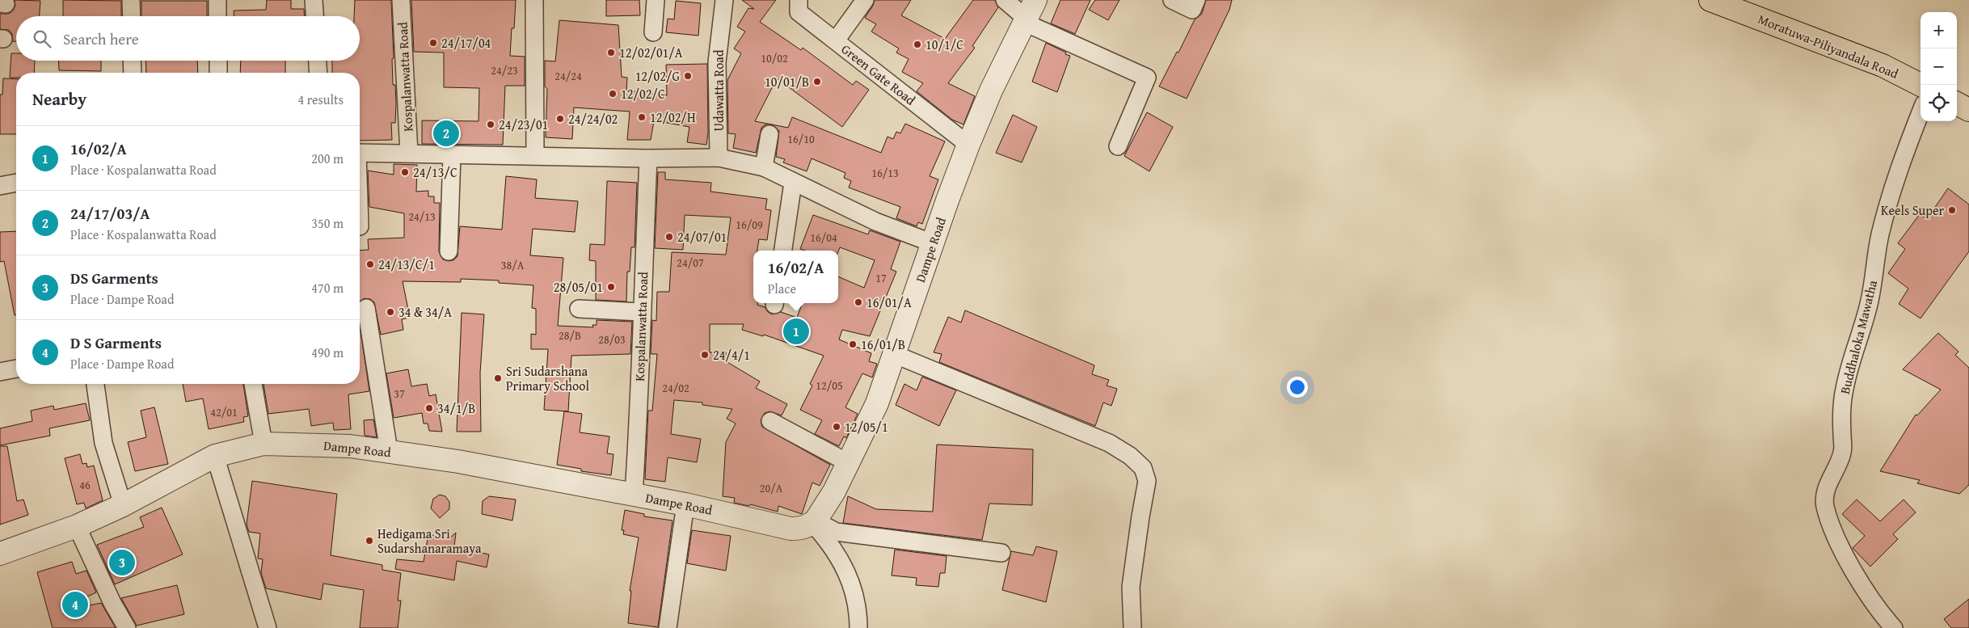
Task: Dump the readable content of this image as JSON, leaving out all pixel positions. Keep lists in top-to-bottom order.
{
  "streets": {
    "main road": ["Moratuwa-Piliyandala Road"],
    "street": [
      "Green Gate Road",
      "Kospalanwatta Road",
      "Udawatta Road",
      "Dampe Road",
      "Buddhaloka Mawatha"
    ]
  },
  "crossings": [
    ["Green Gate Road", "Dampe Road"],
    ["Kospalanwatta Road", "Dampe Road"]
  ],
  "places": [
    "24/17/04",
    "10/1/C",
    "12/02/01/A",
    "12/02/G",
    "10/01/B",
    "12/02/C",
    "12/02/H",
    "24/24/02",
    "24/23/01",
    "24/13/C",
    "Keels Super",
    "24/07/01",
    "24/13/C/1",
    "28/05/01",
    "16/01/A",
    "34 & 34/A",
    "16/01/B",
    "24/4/1",
    "Sri Sudarshana Primary School",
    "34/1/B",
    "12/05/1",
    "Hedigama Sri Sudarshanaramaya"
  ],
  "house_numbers": [
    "10/02",
    "24/23",
    "24/24",
    "16/10",
    "16/13",
    "24/13",
    "16/09",
    "16/04",
    "24/07",
    "38/A",
    "17",
    "28/B",
    "28/03",
    "12/05",
    "24/02",
    "37",
    "42/01",
    "46",
    "20/A"
  ],
  "page": {
    "map_buttons": ["+", "−"],
    "search": "Search here",
    "heading": ["Nearby", "4 results"],
    "pins": [
      "2",
      "1",
      "3",
      "4"
    ],
    "list": [
      {
        "mark": "1",
        "name": "16/02/A",
        "note": "Place · Kospalanwatta Road",
        "value": "200 m"
      },
      {
        "mark": "2",
        "name": "24/17/03/A",
        "note": "Place · Kospalanwatta Road",
        "value": "350 m"
      },
      {
        "mark": "3",
        "name": "DS Garments",
        "note": "Place · Dampe Road",
        "value": "470 m"
      },
      {
        "mark": "4",
        "name": "D S Garments",
        "note": "Place · Dampe Road",
        "value": "490 m"
      }
    ],
    "popup": ["16/02/A", "Place"]
  }
}
